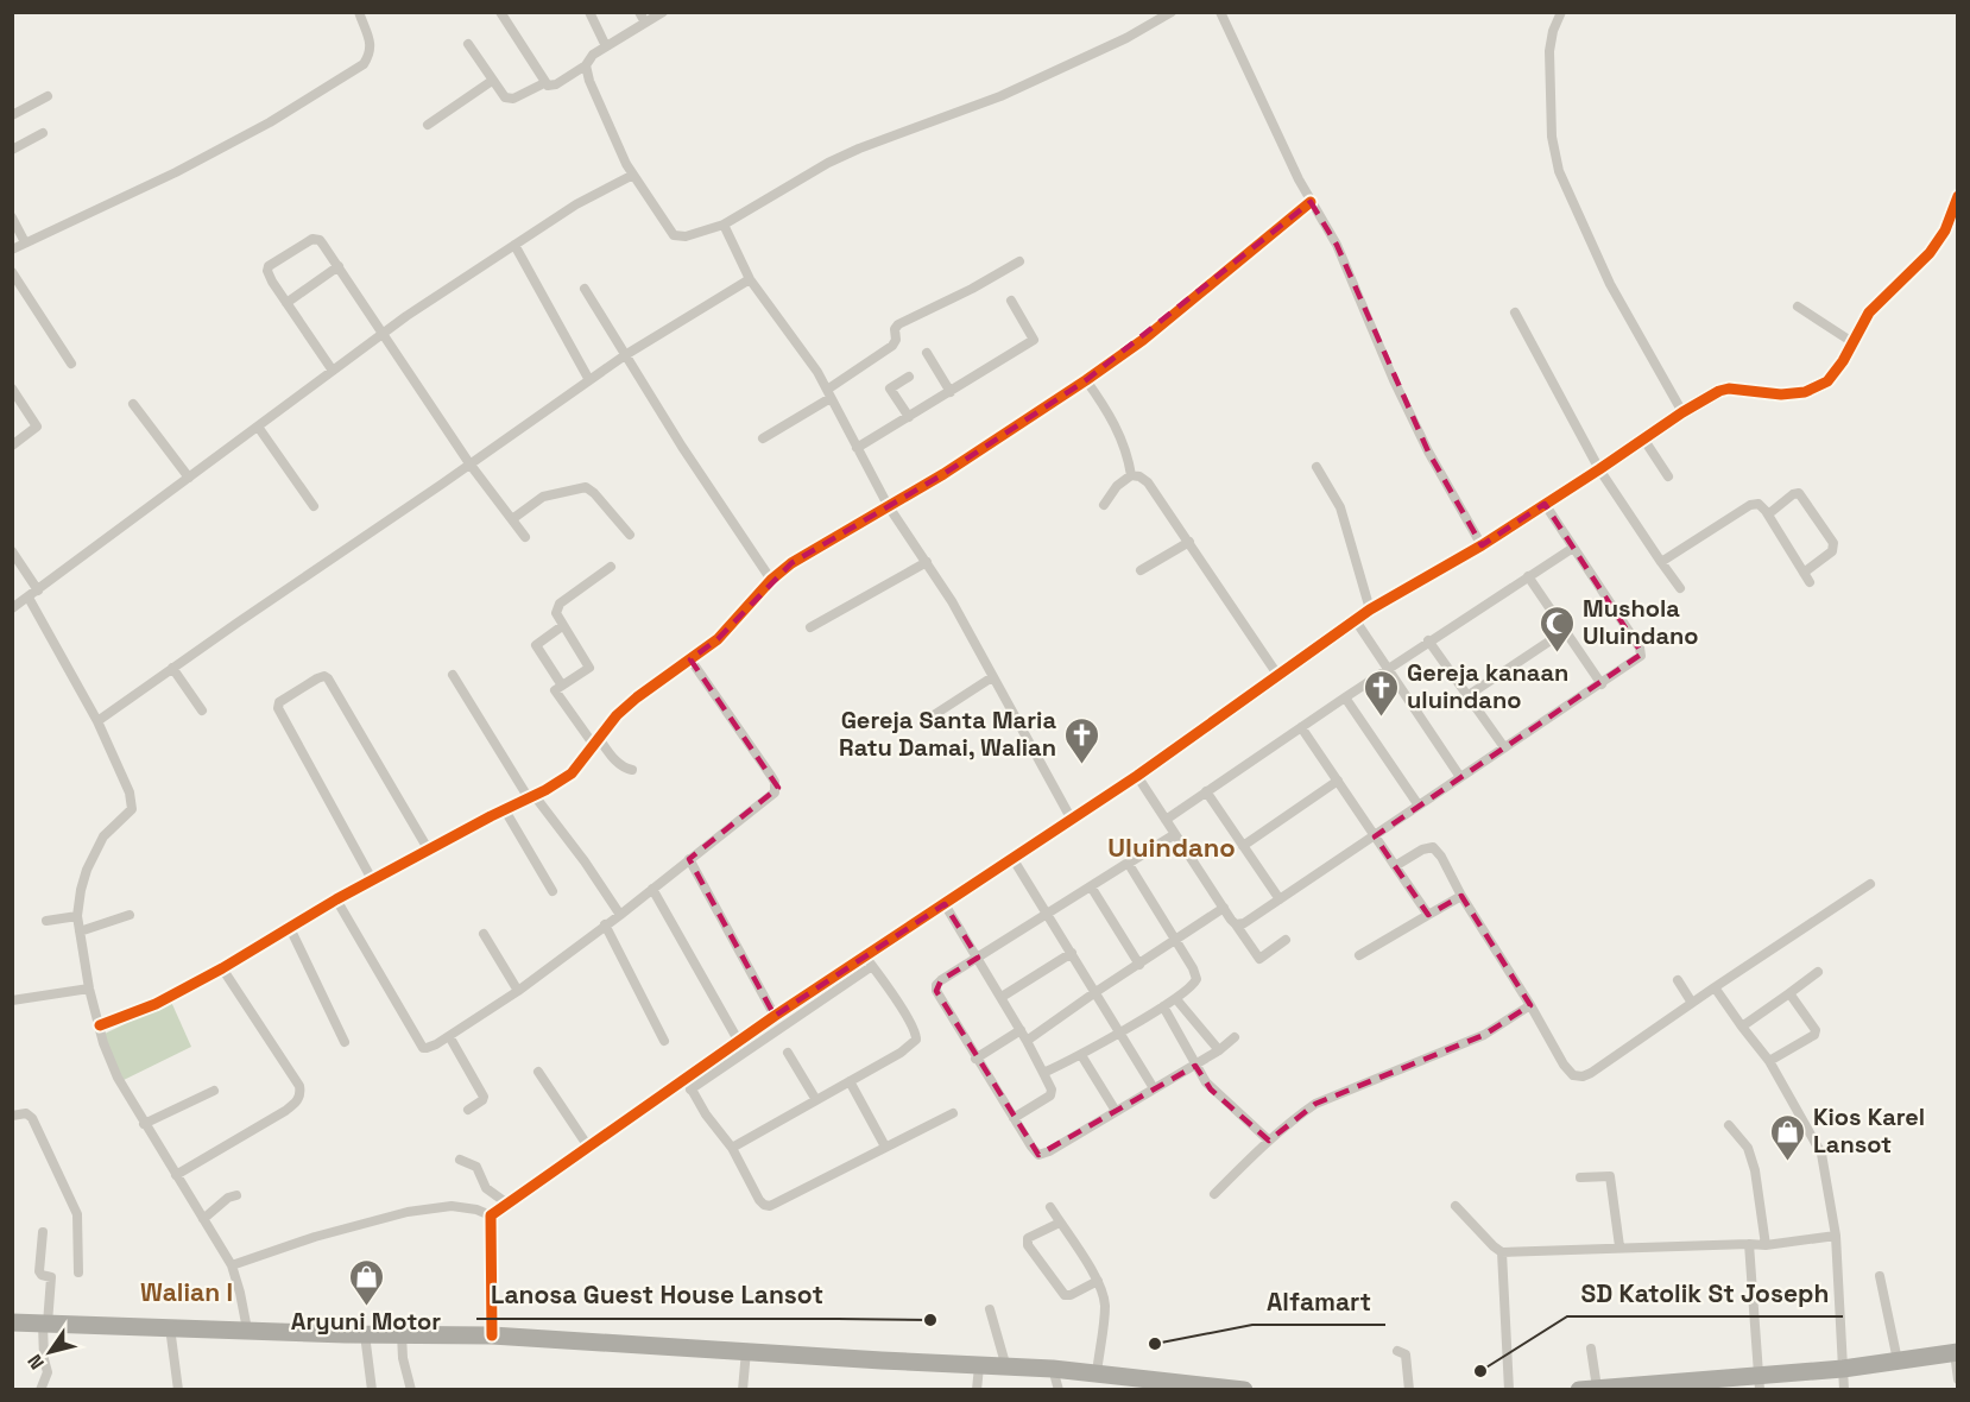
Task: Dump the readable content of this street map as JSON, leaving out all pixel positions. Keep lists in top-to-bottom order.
{
  "districts": ["Uluindano", "Walian I"],
  "places": {
    "mosque": ["Mushola Uluindano"],
    "church": ["Gereja kanaan uluindano", "Gereja Santa Maria Ratu Damai, Walian"],
    "shop": ["Kios Karel Lansot", "Aryuni Motor"],
    "other": ["Lanosa Guest House Lansot", "Alfamart", "SD Katolik St Joseph"]
  },
  "north": "bottom left"
}
